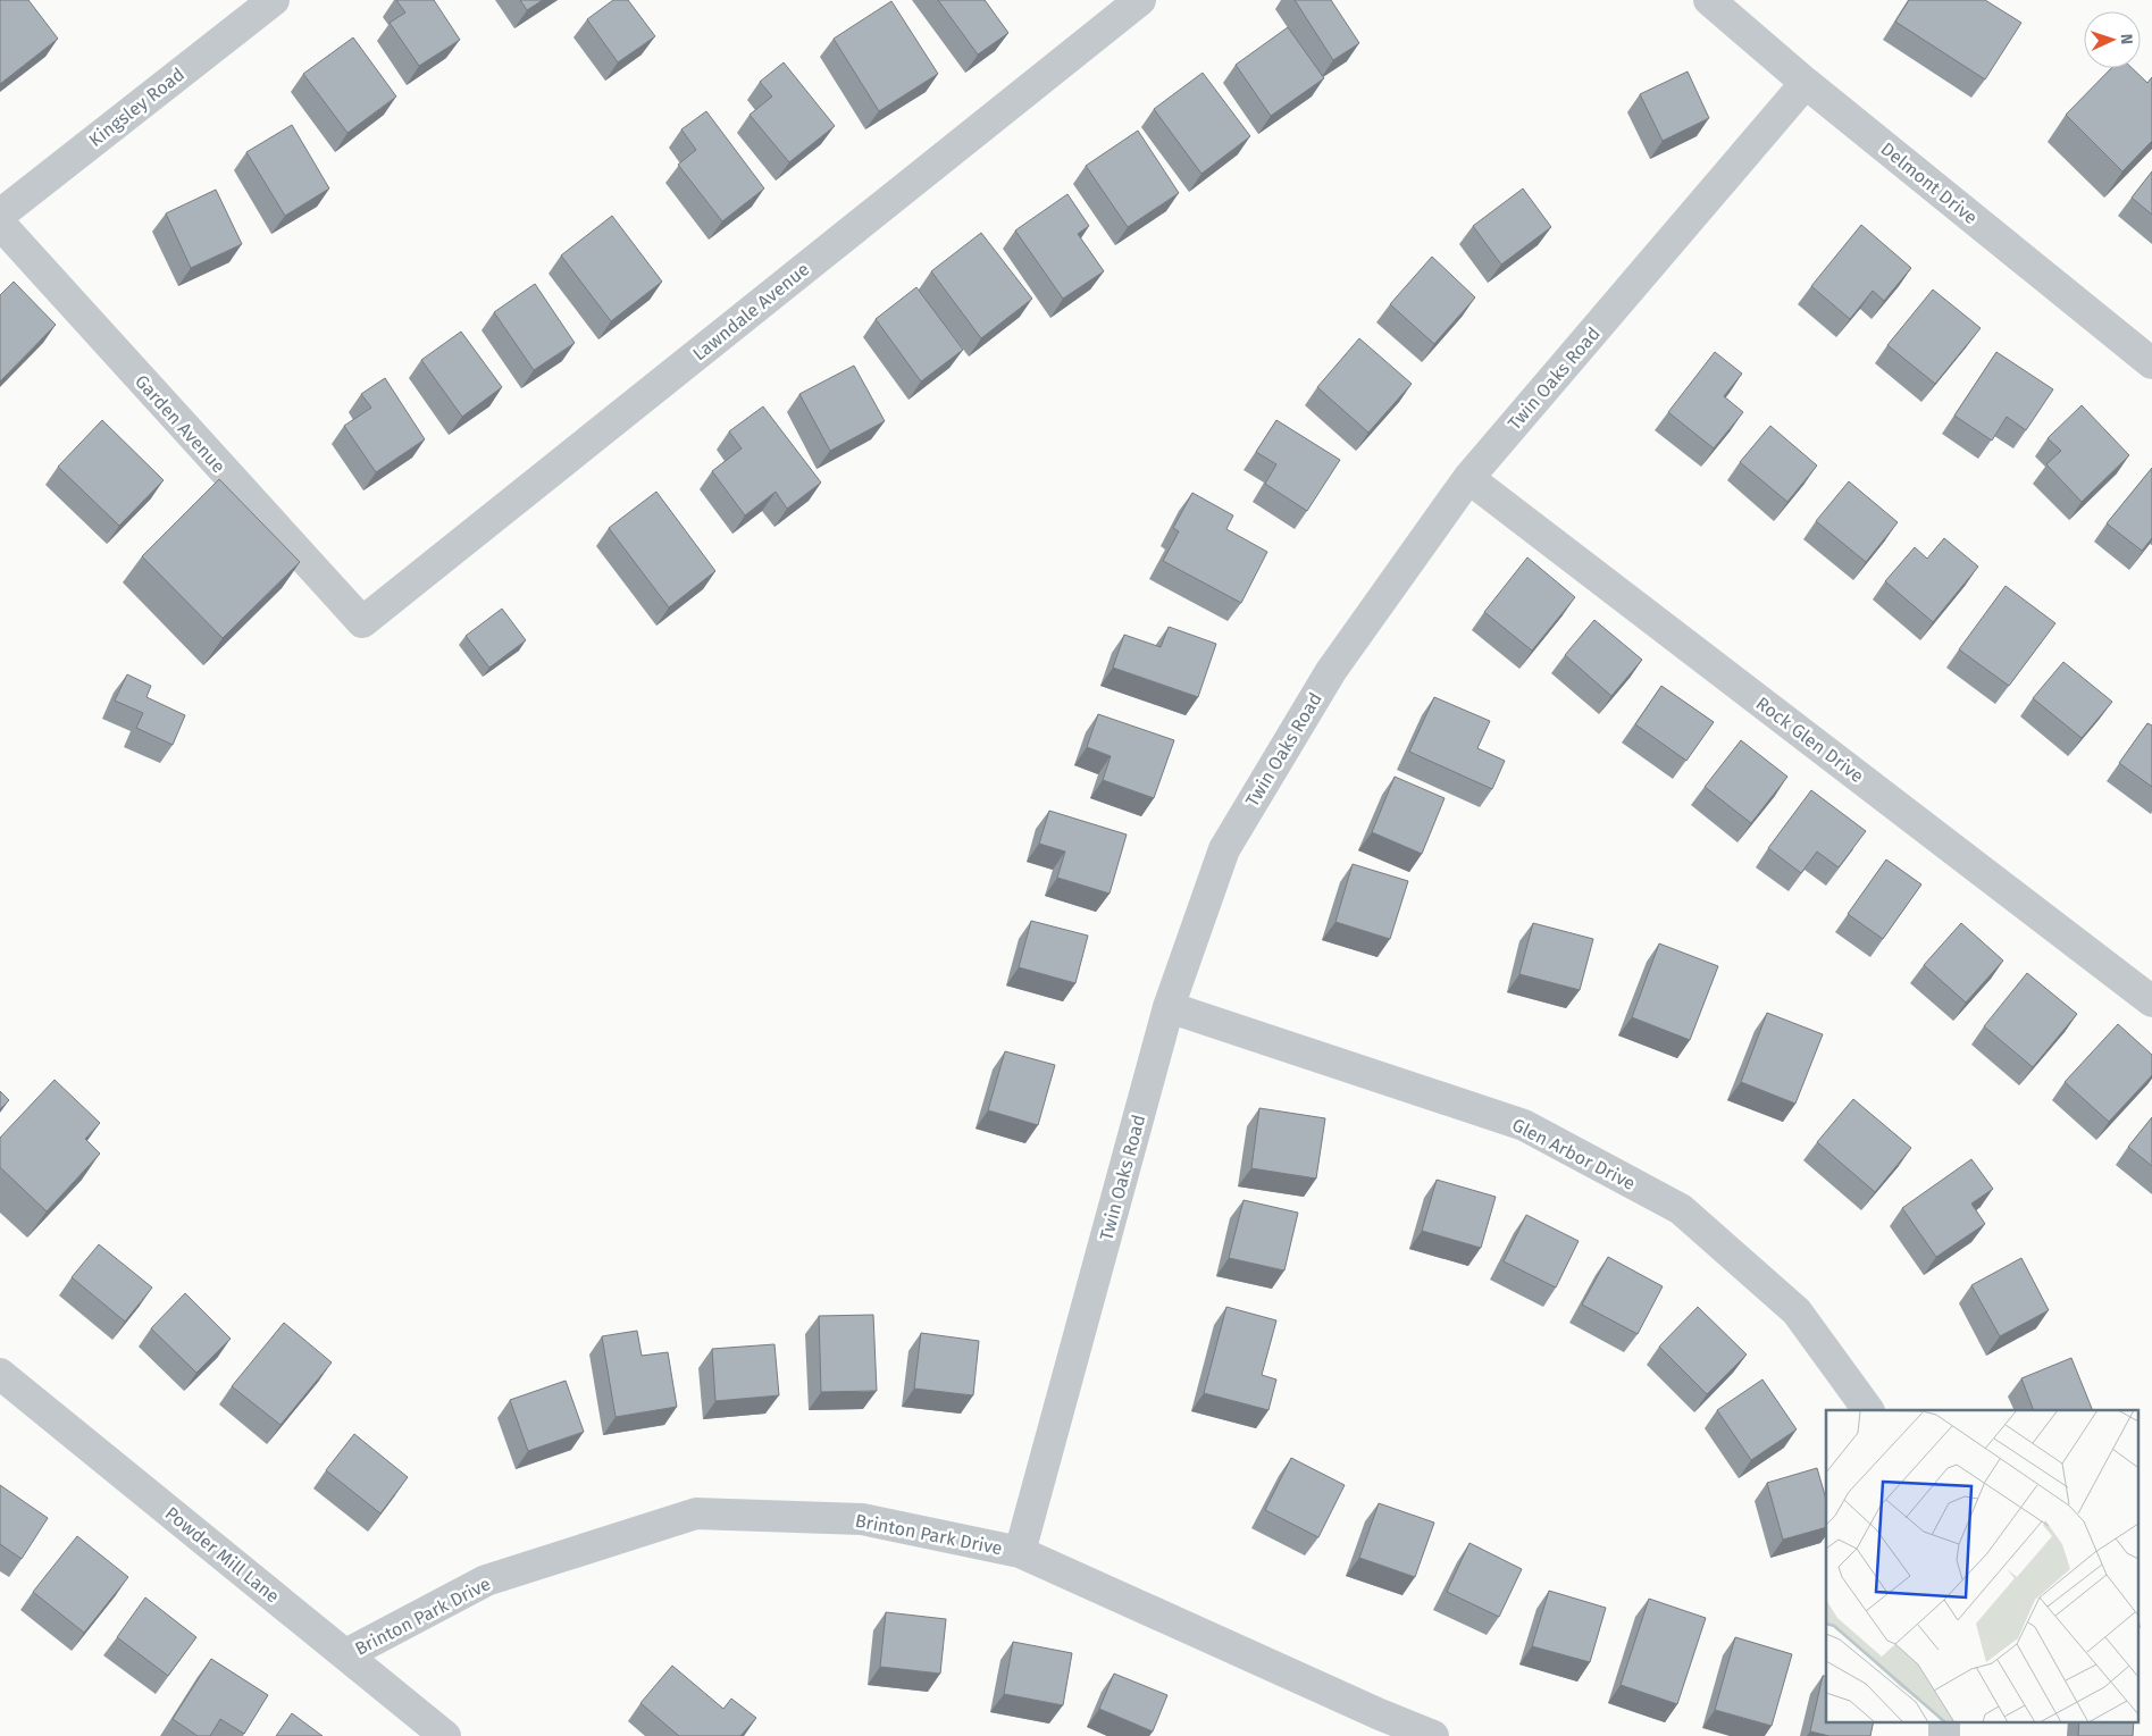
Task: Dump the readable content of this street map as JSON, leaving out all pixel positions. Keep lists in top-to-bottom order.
{
  "streets": {
    "street": [
      "Kingsley Road",
      "Delmont Drive",
      "Lawndale Avenue",
      "Twin Oaks Road",
      "Garden Avenue",
      "Rock Glen Drive",
      "Glen Arbor Drive",
      "Brinton Park Drive",
      "Powder Mill Lane"
    ]
  },
  "crossings": [
    ["Delmont Drive", "Twin Oaks Road"],
    ["Lawndale Avenue", "Garden Avenue"],
    ["Twin Oaks Road", "Rock Glen Drive"],
    ["Twin Oaks Road", "Glen Arbor Drive"],
    ["Twin Oaks Road", "Brinton Park Drive"],
    ["Brinton Park Drive", "Powder Mill Lane"]
  ],
  "north": "right"
}
